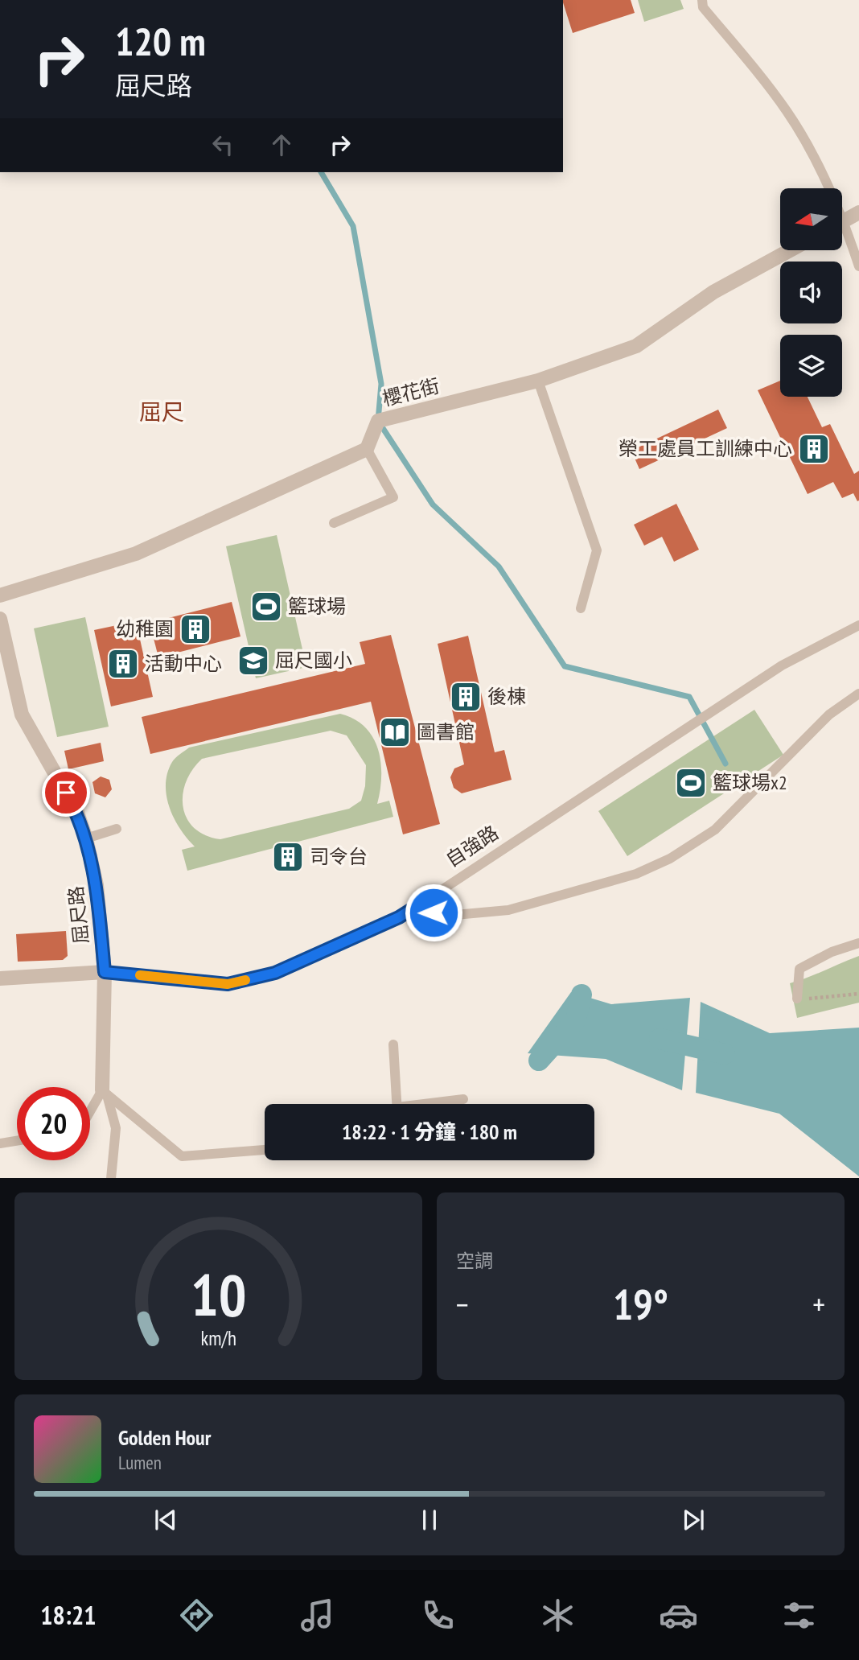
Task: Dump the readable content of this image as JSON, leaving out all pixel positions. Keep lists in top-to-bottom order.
{
  "streets": {
    "street": ["櫻花街", "自強路", "屈尺路"]
  },
  "crossings": [
    ["自強路", "屈尺路"]
  ],
  "districts": ["屈尺"],
  "places": {
    "building": [
      "榮工處員工訓練中心",
      "幼稚園",
      "活動中心",
      "後棟",
      "司令台"
    ],
    "sports": ["籃球場", "籃球場x2"],
    "school or university": ["屈尺國小"],
    "library": ["圖書館"]
  },
  "north": "left",
  "page": {
    "turn": ["120 m", "屈尺路"],
    "limit": "20",
    "trip": "18:22 · 1 分鐘 · 180 m",
    "tile": "空調",
    "heat": ["−", "19°", "+"],
    "song": ["Golden Hour", "Lumen"],
    "tabs": "18:21",
    "gauge": ["10", "km/h"]
  }
}
